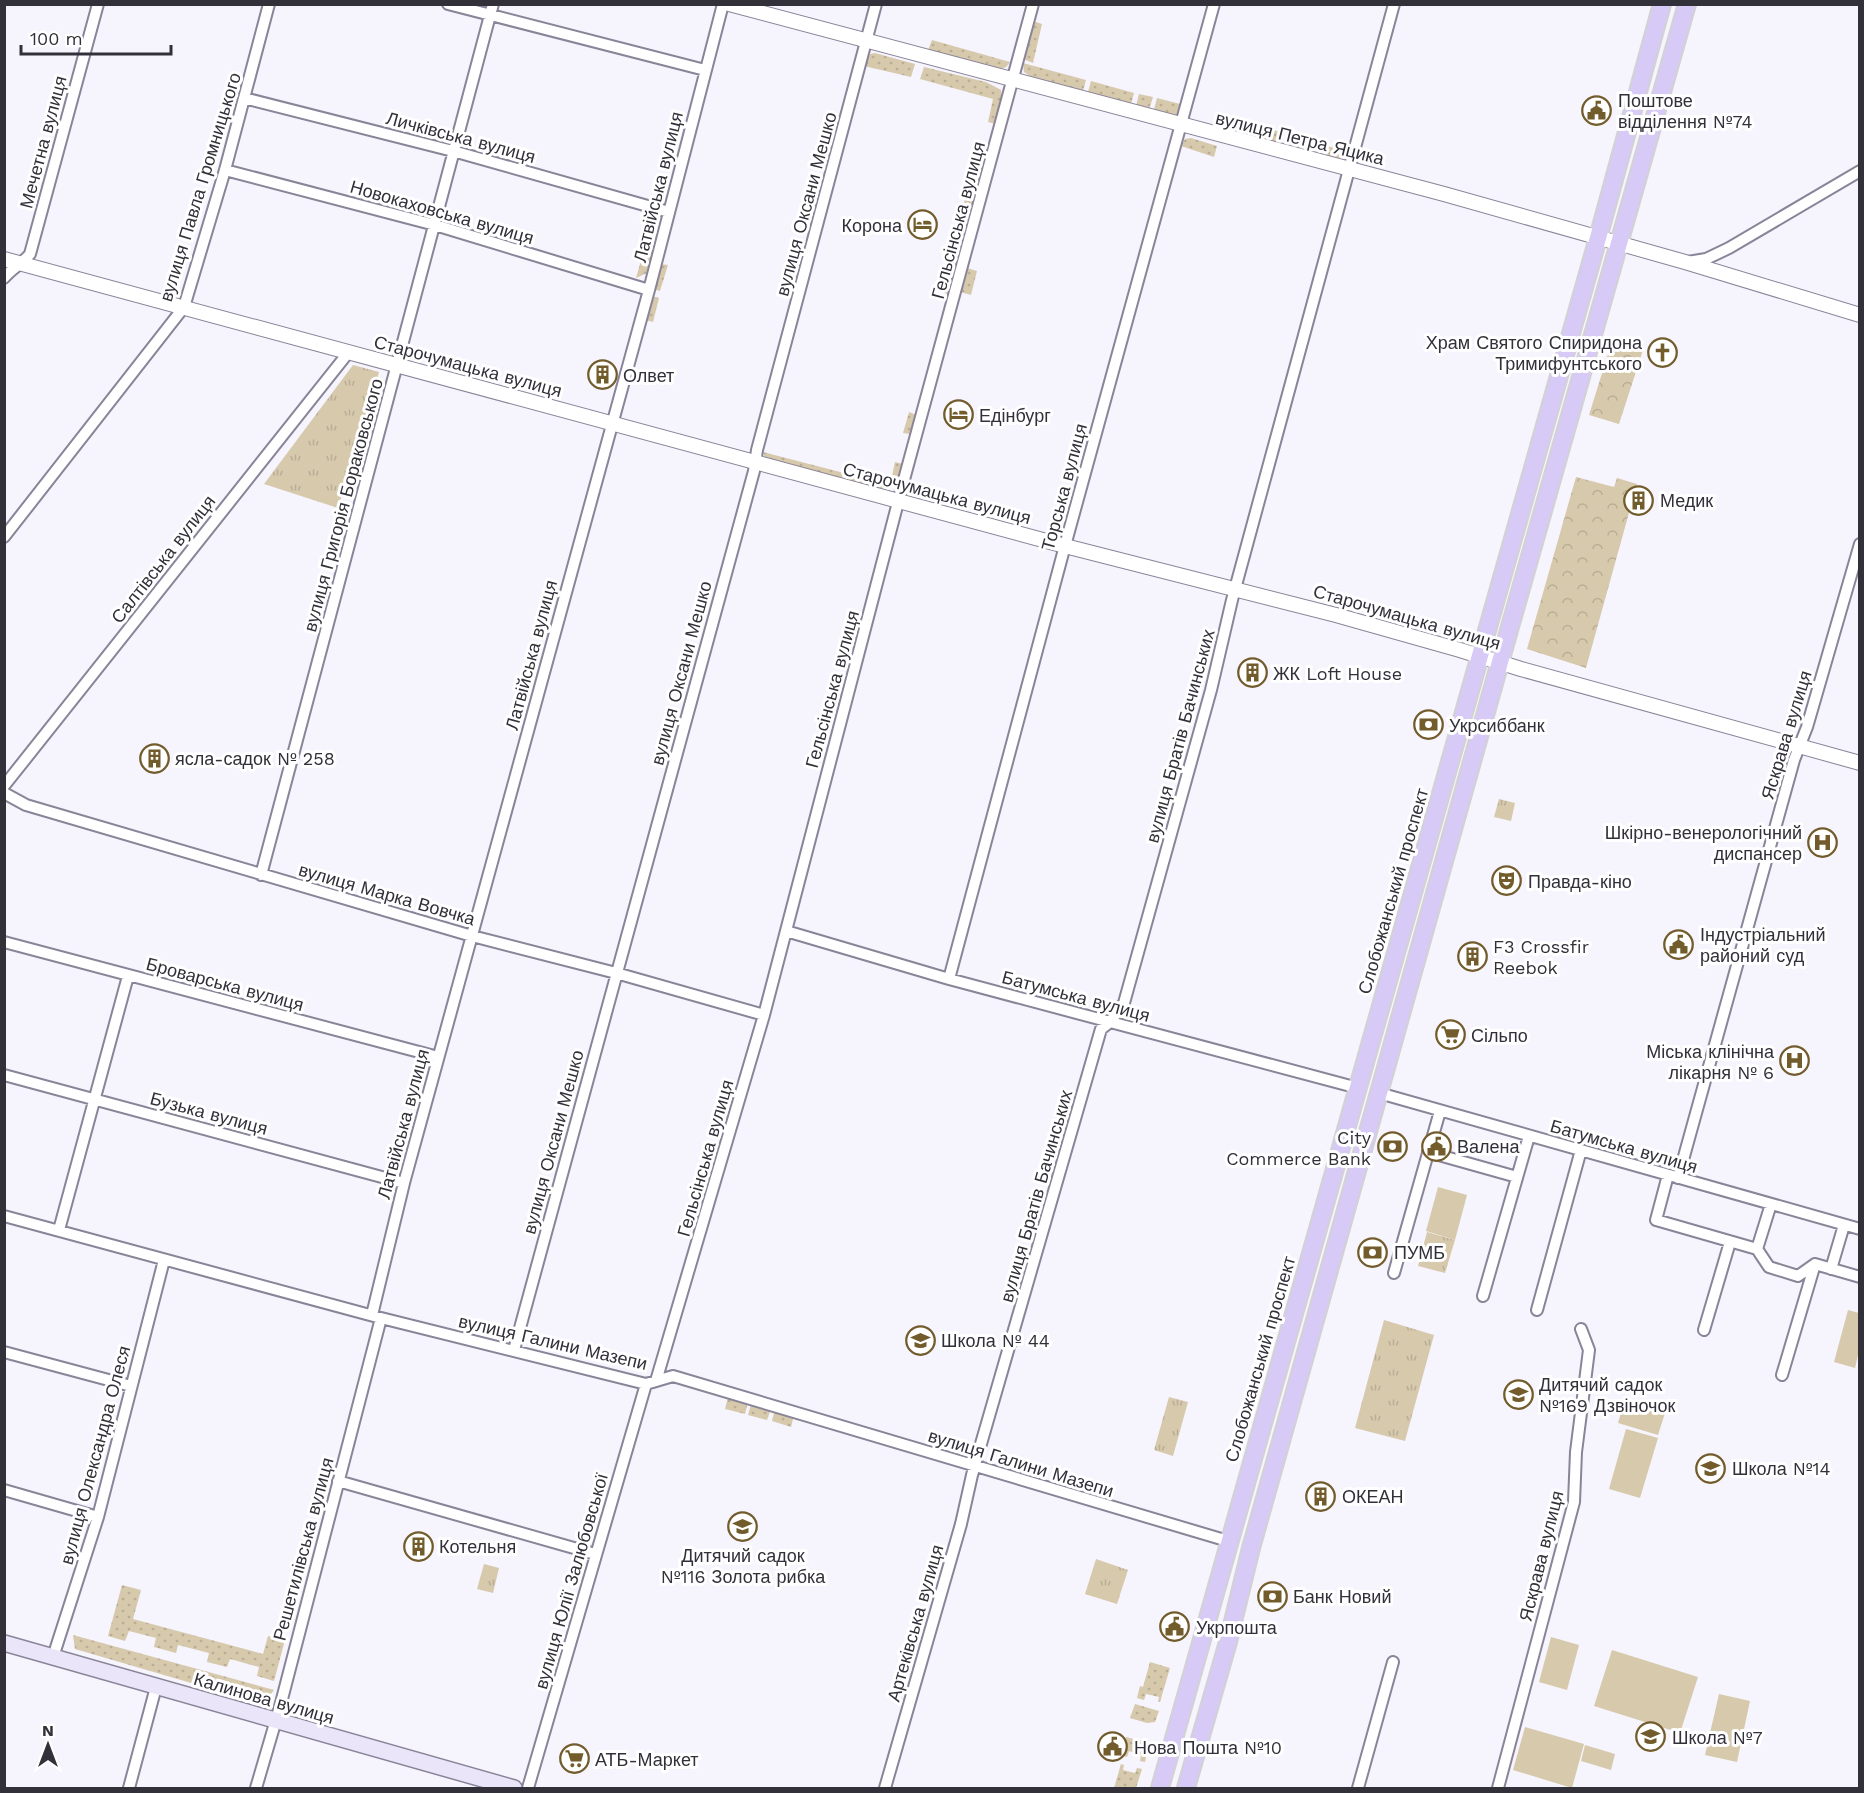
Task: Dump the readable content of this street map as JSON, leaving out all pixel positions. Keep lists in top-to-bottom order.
{
  "streets": {
    "main road": ["Слобожанський проспект", "Калинова вулиця"],
    "street": [
      "Личківська вулиця",
      "вулиця Петра Яцика",
      "Мечетна вулиця",
      "вулиця Павла Громницького",
      "Латвійська вулиця",
      "вулиця Оксани Мешко",
      "Новокаховська вулиця",
      "Гельсінська вулиця",
      "Старочумацька вулиця",
      "Торська вулиця",
      "вулиця Григорія Бораковського",
      "Салтівська вулиця",
      "Яскрава вулиця",
      "вулиця Братів Бачинських",
      "вулиця Марка Вовчка",
      "Броварська вулиця",
      "Батумська вулиця",
      "Бузька вулиця",
      "вулиця Галини Мазепи",
      "вулиця Олександра Олеся",
      "Решетилівська вулиця",
      "вулиця Юлії Залюбовської",
      "Артеківська вулиця"
    ]
  },
  "crossings": [
    ["Личківська вулиця", "вулиця Павла Громницького"],
    ["Личківська вулиця", "Латвійська вулиця"],
    ["Личківська вулиця", "вулиця Григорія Бораковського"],
    ["вулиця Петра Яцика", "вулиця Оксани Мешко"],
    ["вулиця Петра Яцика", "Гельсінська вулиця"],
    ["вулиця Петра Яцика", "Торська вулиця"],
    ["вулиця Петра Яцика", "вулиця Братів Бачинських"],
    ["вулиця Петра Яцика", "Слобожанський проспект"],
    ["Мечетна вулиця", "Старочумацька вулиця"],
    ["вулиця Павла Громницького", "Новокаховська вулиця"],
    ["вулиця Павла Громницького", "Старочумацька вулиця"],
    ["Латвійська вулиця", "Новокаховська вулиця"],
    ["Латвійська вулиця", "Старочумацька вулиця"],
    ["Латвійська вулиця", "вулиця Марка Вовчка"],
    ["Латвійська вулиця", "Броварська вулиця"],
    ["Латвійська вулиця", "Бузька вулиця"],
    ["Латвійська вулиця", "вулиця Галини Мазепи"],
    ["Латвійська вулиця", "Решетилівська вулиця"],
    ["вулиця Оксани Мешко", "Старочумацька вулиця"],
    ["вулиця Оксани Мешко", "вулиця Марка Вовчка"],
    ["вулиця Оксани Мешко", "вулиця Галини Мазепи"],
    ["Новокаховська вулиця", "вулиця Григорія Бораковського"],
    ["Гельсінська вулиця", "Старочумацька вулиця"],
    ["Гельсінська вулиця", "вулиця Марка Вовчка"],
    ["Гельсінська вулиця", "Батумська вулиця"],
    ["Гельсінська вулиця", "вулиця Галини Мазепи"],
    ["Гельсінська вулиця", "вулиця Юлії Залюбовської"],
    ["Старочумацька вулиця", "Торська вулиця"],
    ["Старочумацька вулиця", "вулиця Григорія Бораковського"],
    ["Старочумацька вулиця", "Салтівська вулиця"],
    ["Старочумацька вулиця", "Яскрава вулиця"],
    ["Старочумацька вулиця", "вулиця Братів Бачинських"],
    ["Старочумацька вулиця", "Слобожанський проспект"],
    ["Торська вулиця", "Батумська вулиця"],
    ["вулиця Григорія Бораковського", "вулиця Марка Вовчка"],
    ["Яскрава вулиця", "Батумська вулиця"],
    ["вулиця Братів Бачинських", "Батумська вулиця"],
    ["вулиця Братів Бачинських", "вулиця Галини Мазепи"],
    ["вулиця Братів Бачинських", "Артеківська вулиця"],
    ["Слобожанський проспект", "Батумська вулиця"],
    ["Слобожанський проспект", "вулиця Галини Мазепи"],
    ["вулиця Галини Мазепи", "вулиця Олександра Олеся"],
    ["вулиця Галини Мазепи", "Решетилівська вулиця"],
    ["вулиця Галини Мазепи", "вулиця Юлії Залюбовської"],
    ["вулиця Галини Мазепи", "Артеківська вулиця"],
    ["вулиця Олександра Олеся", "Калинова вулиця"],
    ["Решетилівська вулиця", "Калинова вулиця"]
  ],
  "places": {
    "public building": [
      "Поштове відділення №74",
      "Індустріальний районий суд",
      "Валена",
      "Укрпошта",
      "Нова Пошта №10"
    ],
    "hotel": ["Корона", "Едінбург"],
    "church": ["Храм Святого Спиридона Тримифунтського"],
    "building": [
      "Олвет",
      "Медик",
      "ЖК Loft House",
      "ясла-садок № 258",
      "F3 Crossfir Reebok",
      "ОКЕАН",
      "Котельня"
    ],
    "bank": [
      "Укрсиббанк",
      "City Commerce Bank",
      "ПУМБ",
      "Банк Новий"
    ],
    "hospital": ["Шкірно-венерологічний диспансер", "Міська клінічна лікарня № 6"],
    "theatre": ["Правда-кіно"],
    "supermarket": ["Сільпо", "АТБ-Маркет"],
    "school or university": [
      "Школа № 44",
      "Дитячий садок №169 Дзвіночок",
      "Школа №14",
      "Дитячий садок №116 Золота рибка",
      "Школа №7"
    ]
  },
  "scale_bar": "100 m",
  "north": "top"
}
